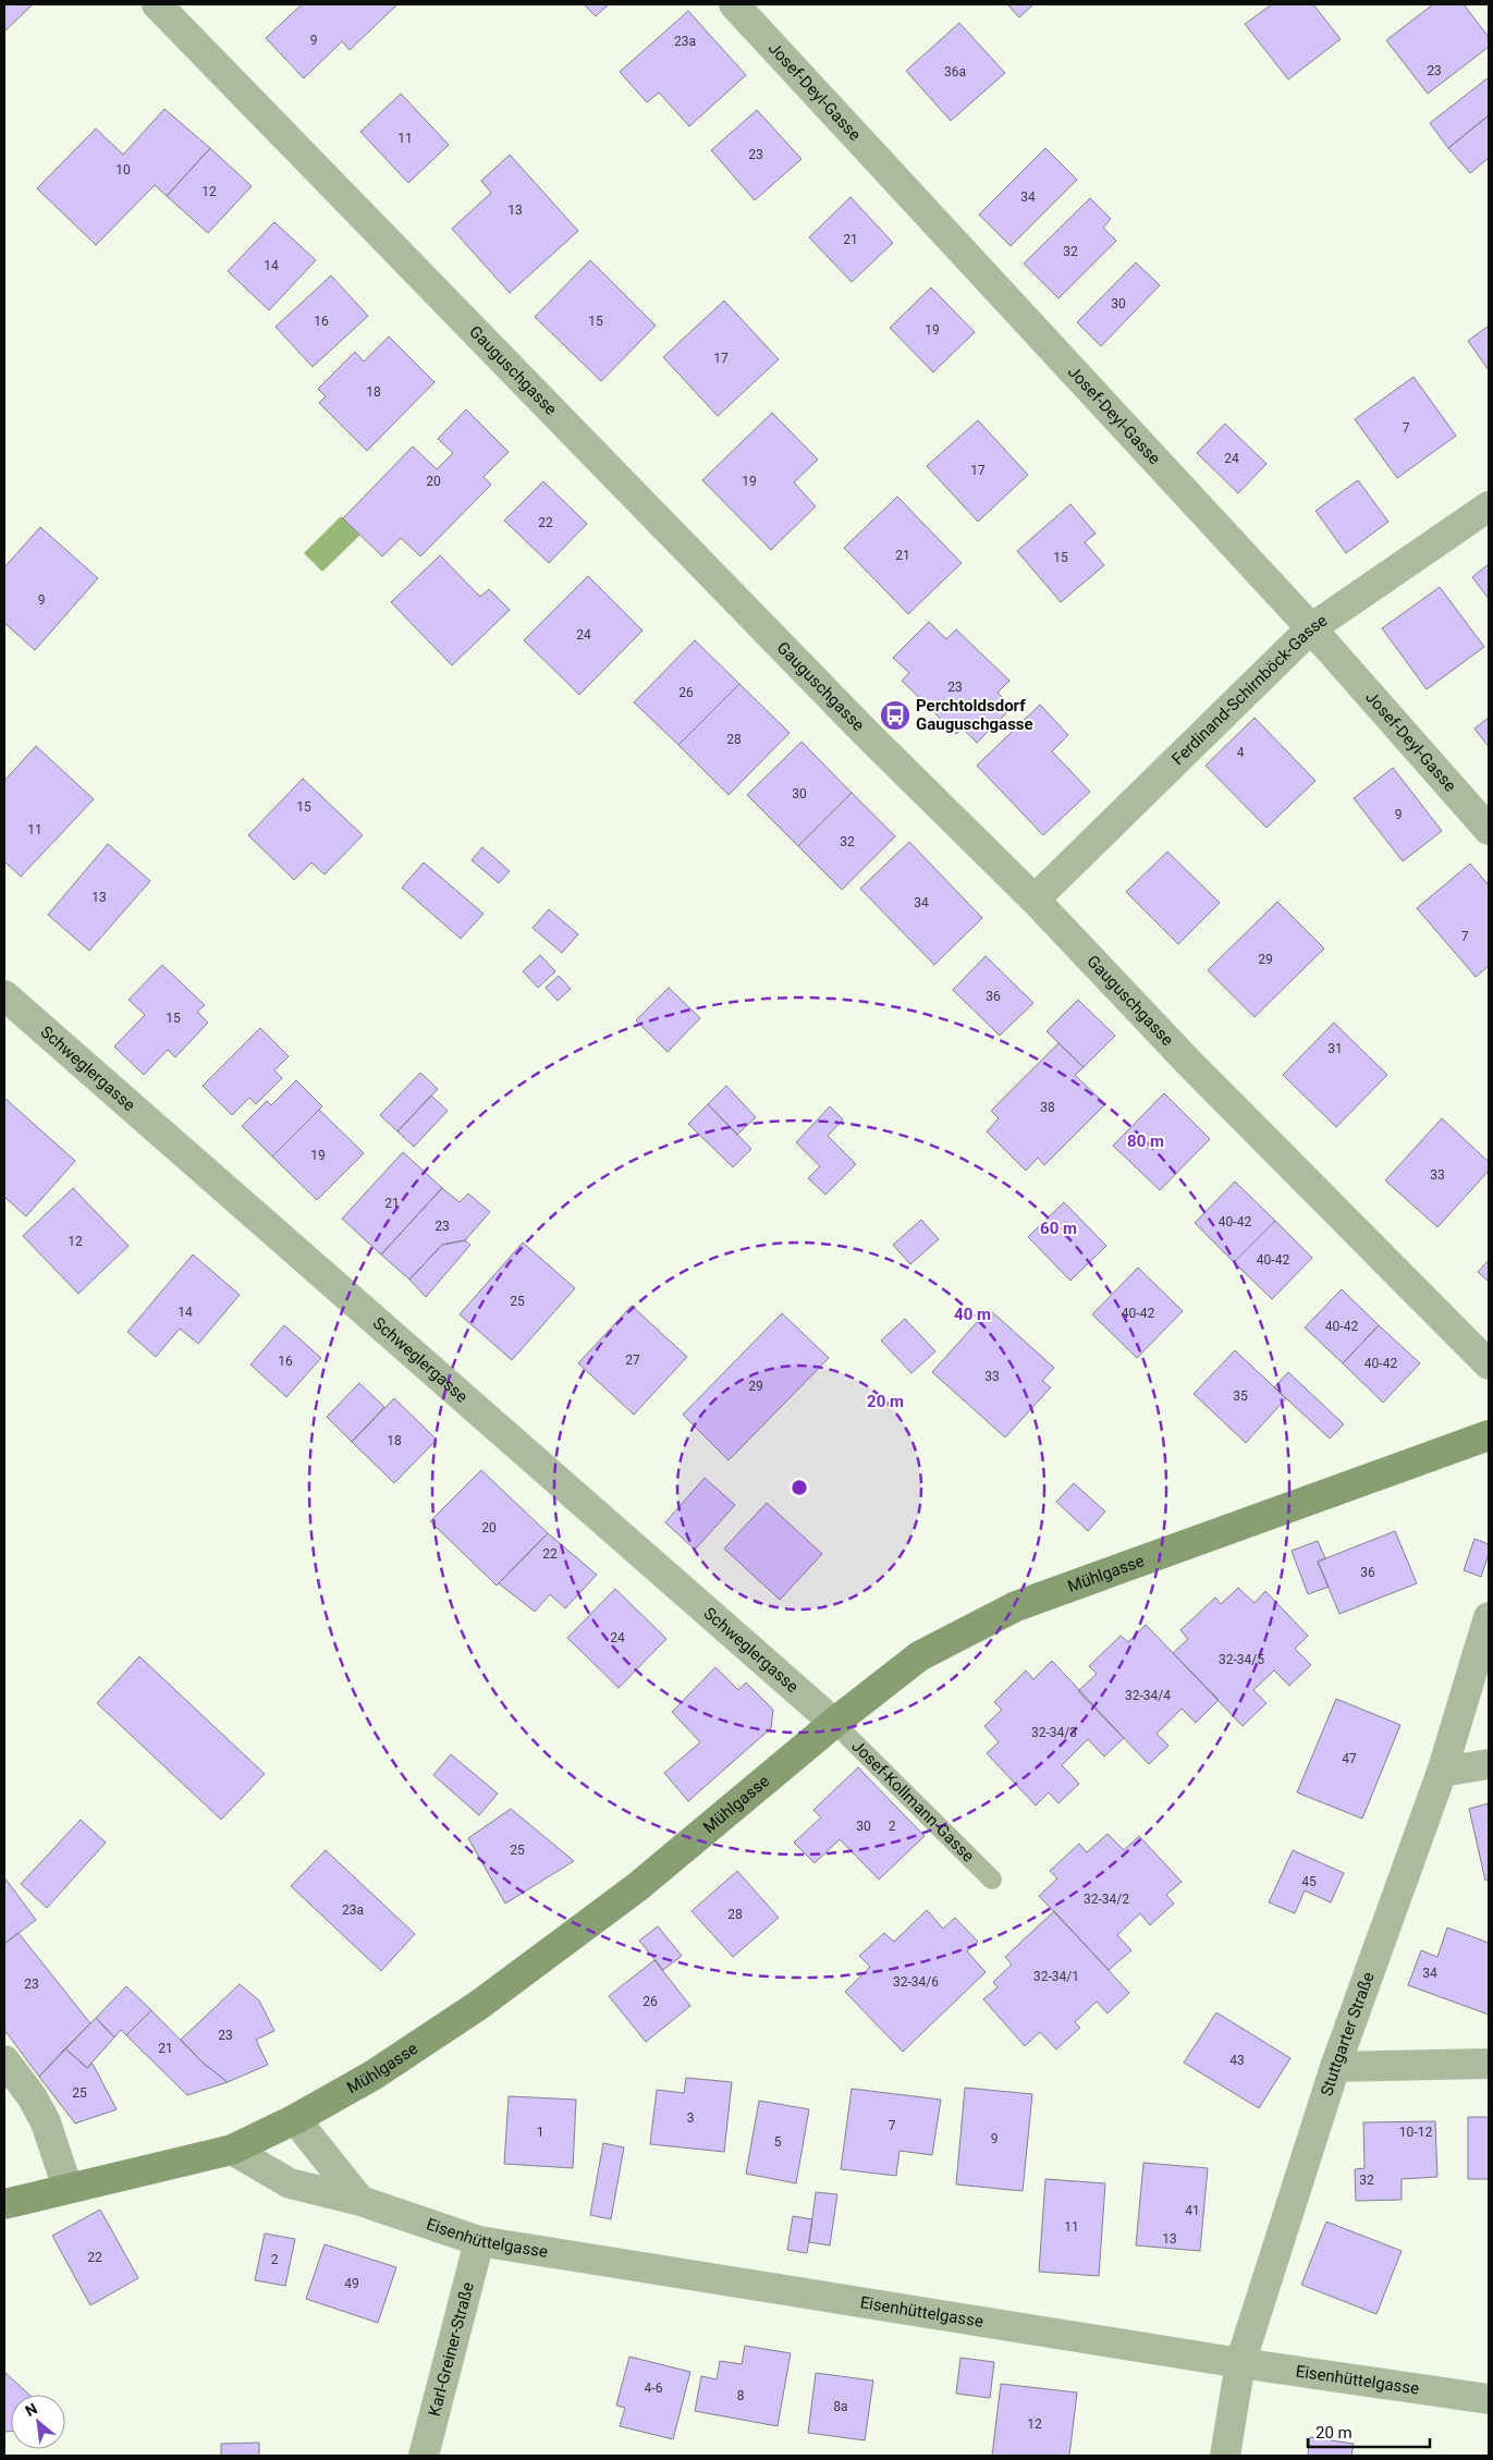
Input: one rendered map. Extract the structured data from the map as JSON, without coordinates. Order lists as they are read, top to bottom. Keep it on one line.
{"streets":{"street":["Josef-Deyl-Gasse","Gauguschgasse","Ferdinand-Schirnböck-Gasse","Schweglergasse","Mühlgasse","Stuttgarter Straße","Eisenhüttelgasse","Karl-Greiner-Straße"],"lane":["Josef-Kollmann-Gasse"]},"crossings":[["Josef-Deyl-Gasse","Ferdinand-Schirnböck-Gasse"],["Gauguschgasse","Ferdinand-Schirnböck-Gasse"],["Schweglergasse","Mühlgasse"],["Schweglergasse","Josef-Kollmann-Gasse"],["Mühlgasse","Josef-Kollmann-Gasse"],["Mühlgasse","Eisenhüttelgasse"],["Stuttgarter Straße","Eisenhüttelgasse"],["Eisenhüttelgasse","Karl-Greiner-Straße"]],"places":{"bus stop":["Perchtoldsdorf Gauguschgasse"]},"house_numbers":["9","23a","23","36a","11","23","10","12","34","13","21","32","14","30","16","15","19","17","18","7","24","17","20","19","22","21","15","9","24","23","26","28","4","30","15","9","11","32","13","34","7","29","36","15","31","38","19","33","21","40-42","23","12","40-42","25","14","40-42","40-42","27","16","40-42","33","29","35","18","20","22","36","24","32-34/5","32-34/4","32-34/3","47","30","2","25","45","32-34/2","23a","28","34","32-34/1","32-34/6","23","26","23","21","43","25","3","7","1","10-12","9","5","32","41","11","13","22","2","49","4-6","8","8a","12"],"scale_bar":"20 m","north":"top left","rings":["80 m","60 m","40 m","20 m"]}
